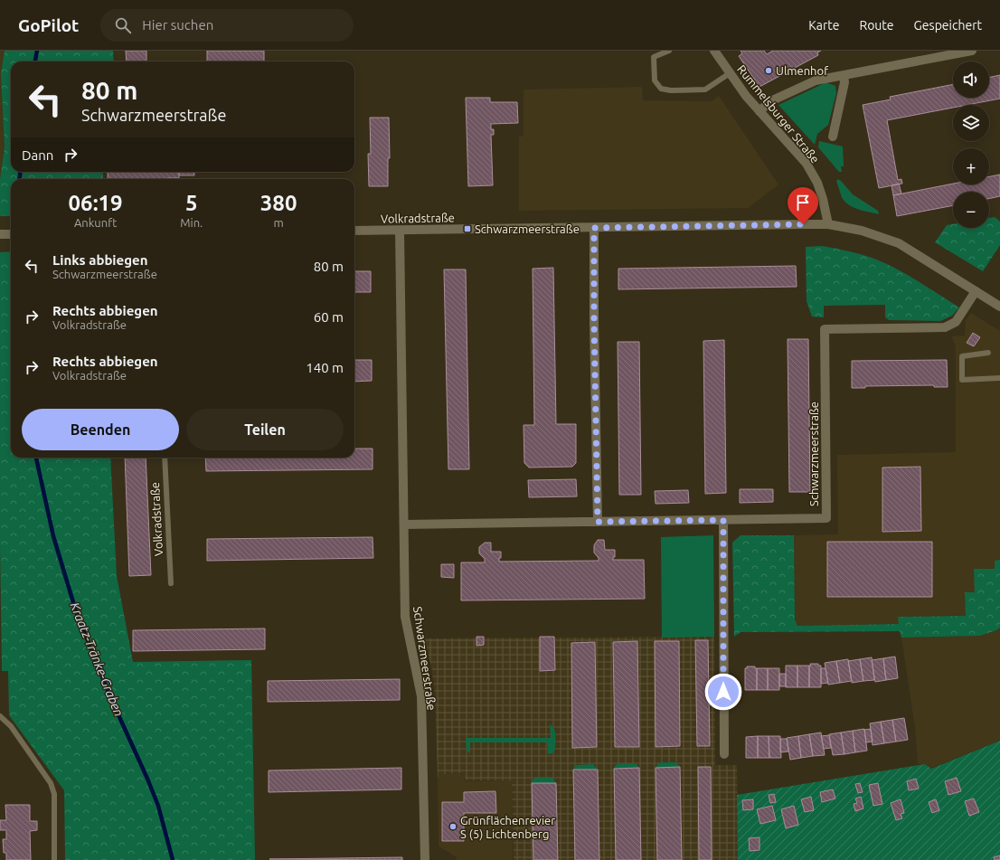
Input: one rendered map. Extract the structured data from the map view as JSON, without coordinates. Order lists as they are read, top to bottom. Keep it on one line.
{"streets":{"street":["Rummelsburger Straße","Volkradstraße","Schwarzmeerstraße"]},"crossings":[["Rummelsburger Straße","Volkradstraße"],["Volkradstraße","Schwarzmeerstraße"]],"water":["Kraatz-Tränke-Graben"],"places":{"other":["Ulmenhof","Grünflächenrevier S (5) Lichtenberg"],"transit":["Schwarzmeerstraße"]},"page":{"header":"GoPilot","search":"Hier suchen","nav":["Karte","Route","Gespeichert"],"map_buttons":["+","−"],"turn":["80 m","Schwarzmeerstraße"],"then":"Dann","eta":["06:19","Ankunft","5","Min.","380","m"],"list":[{"name":"Links abbiegen","note":"Schwarzmeerstraße","value":"80 m"},{"name":"Rechts abbiegen","note":"Volkradstraße","value":"60 m"},{"name":"Rechts abbiegen","note":"Volkradstraße","value":"140 m"}],"buttons":["Beenden","Teilen"]}}
